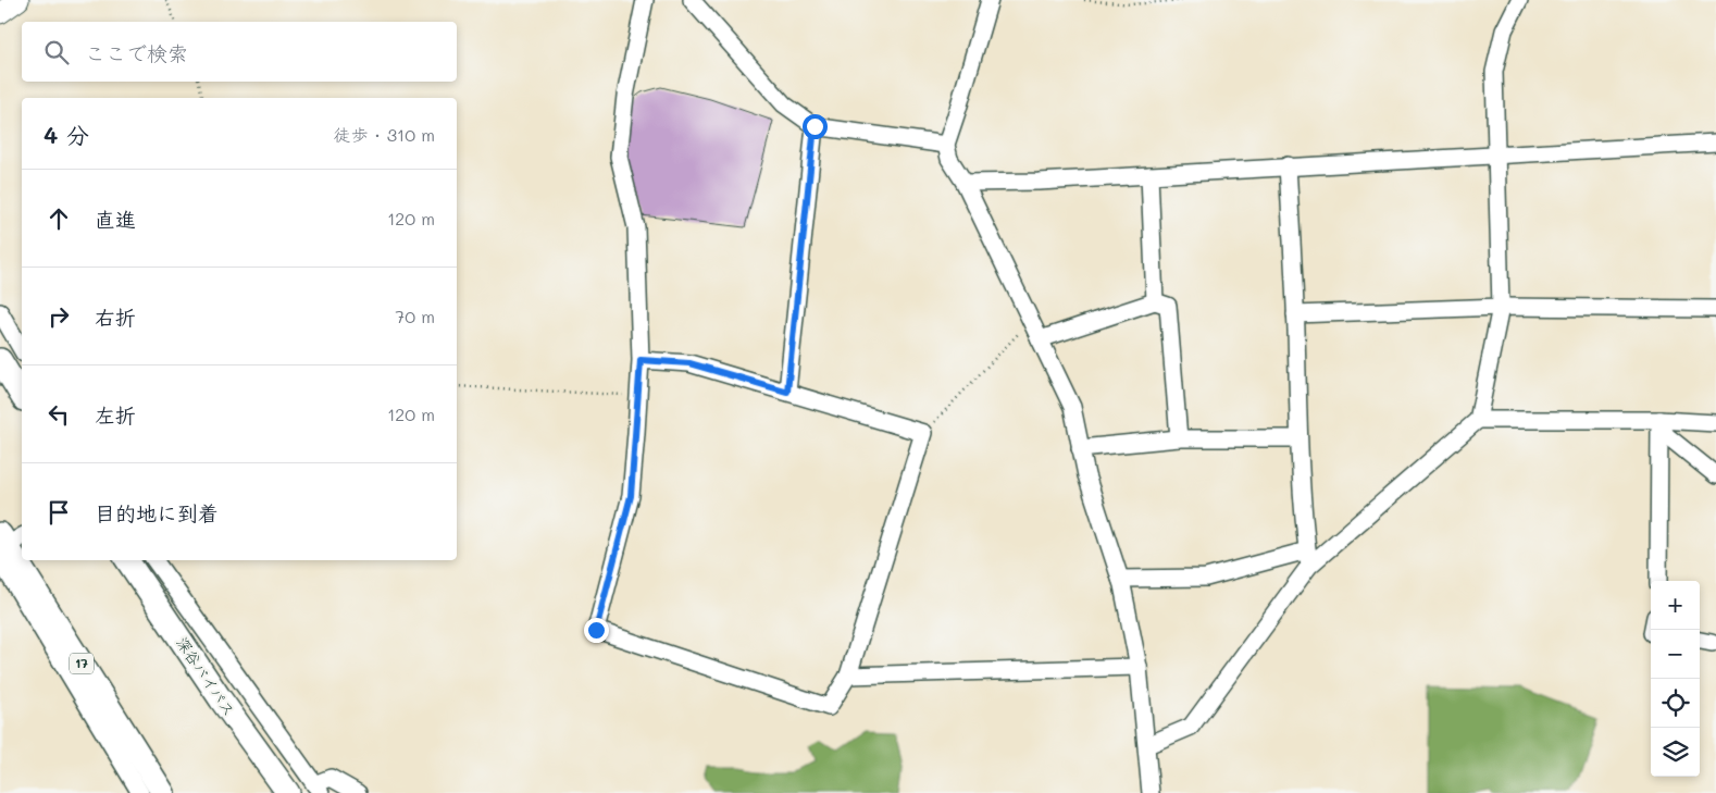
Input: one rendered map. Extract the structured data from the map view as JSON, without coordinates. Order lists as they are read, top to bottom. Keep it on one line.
{"streets":{"highway":["17","深谷バイパス"]},"page":{"search":"ここで検索","heading":["4 分","徒歩 · 310 m"],"list":[["直進","120 m"],["右折","70 m"],["左折","120 m"],"目的地に到着"],"map_buttons":["+","−"]}}
